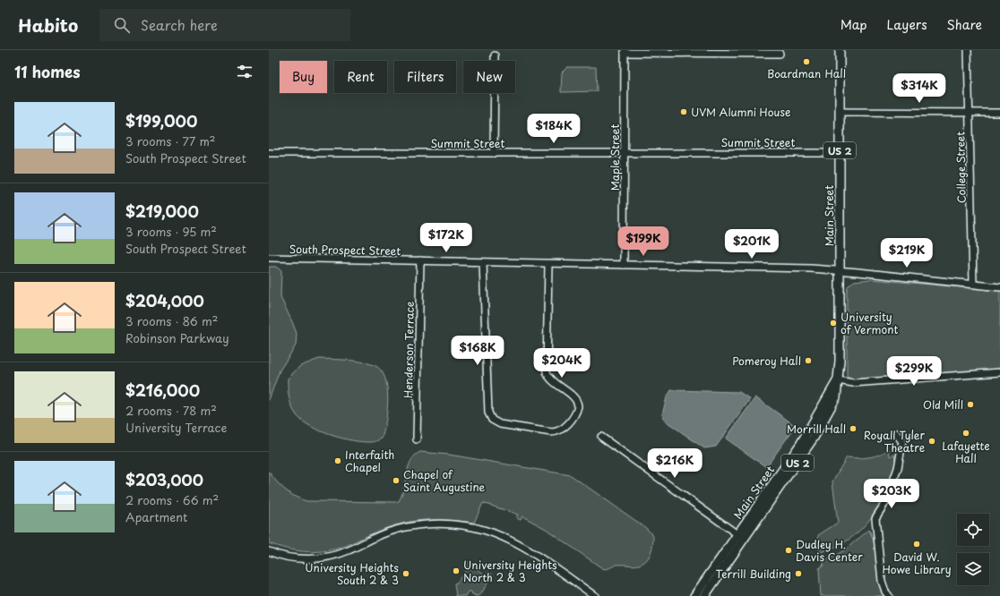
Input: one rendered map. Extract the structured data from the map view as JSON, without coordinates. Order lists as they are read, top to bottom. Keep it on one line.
{"streets":{"main road":["US 2","Main Street"],"street":["Summit Street","Maple Street","College Street","South Prospect Street","Henderson Terrace"]},"crossings":[["Summit Street","Maple Street"],["Summit Street","Main Street"],["Maple Street","South Prospect Street"],["College Street","South Prospect Street"],["Main Street","South Prospect Street"],["South Prospect Street","Henderson Terrace"]],"places":["Boardman Hall","UVM Alumni House","University of Vermont","Pomeroy Hall","Old Mill","Morrill Hall","Lafayette Hall","Royall Tyler Theatre","Interfaith Chapel","Chapel of Saint Augustine","David W. Howe Library","Dudley H. Davis Center","University Heights North 2 & 3","University Heights South 2 & 3","Terrill Building"],"page":{"header":"Habito","search":"Search here","nav":["Map","Layers","Share"],"heading":"11 homes","chip":["Buy","Rent","Filters","New"],"price":["$314K","$184K","$172K","$199K","$201K","$219K","$168K","$204K","$299K","$216K","$203K"],"list":[{"name":"$199,000","note":"3 rooms · 77 m² · South Prospect Street"},{"name":"$219,000","note":"3 rooms · 95 m² · South Prospect Street"},{"name":"$204,000","note":"3 rooms · 86 m² · Robinson Parkway"},{"name":"$216,000","note":"2 rooms · 78 m² · University Terrace"},{"name":"$203,000","note":"2 rooms · 66 m² · Apartment"}]}}
